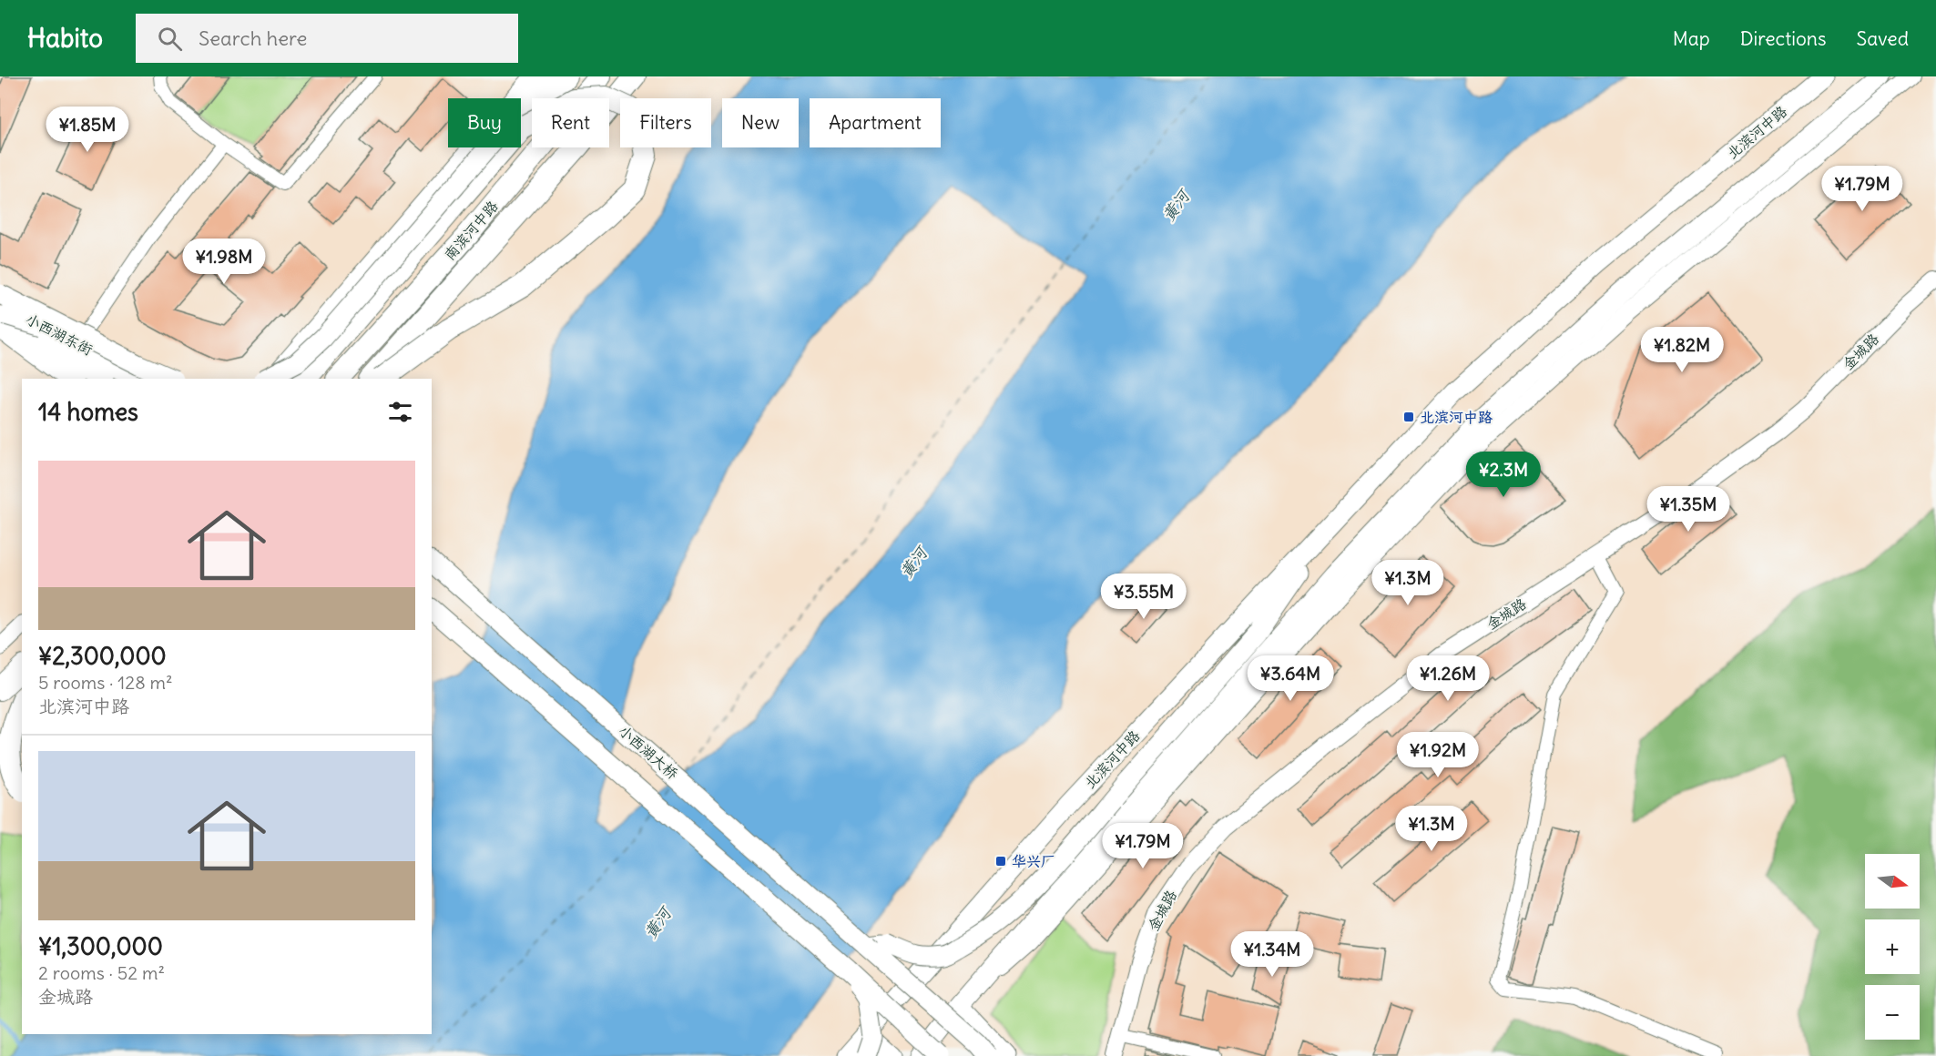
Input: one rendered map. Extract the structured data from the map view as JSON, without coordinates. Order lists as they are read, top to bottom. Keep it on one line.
{"streets":{"highway":["南滨河中路"],"main road":["北滨河中路","小西湖大桥"],"street":["小西湖东街","金城路"]},"water":["黄河"],"places":{"transit":["北滨河中路","华兴厂"]},"north":"right","page":{"header":"Habito","search":"Search here","nav":["Map","Directions","Saved"],"chip":["Buy","Rent","Filters","New","Apartment"],"price":["¥1.85M","¥1.79M","¥1.98M","¥1.82M","¥2.3M","¥1.35M","¥1.3M","¥3.55M","¥3.64M","¥1.26M","¥1.92M","¥1.3M","¥1.79M","¥1.34M"],"heading":"14 homes","list":[{"name":"¥2,300,000","note":"5 rooms · 128 m² · 北滨河中路"},{"name":"¥1,300,000","note":"2 rooms · 52 m² · 金城路"}],"map_buttons":["+","−"]}}
